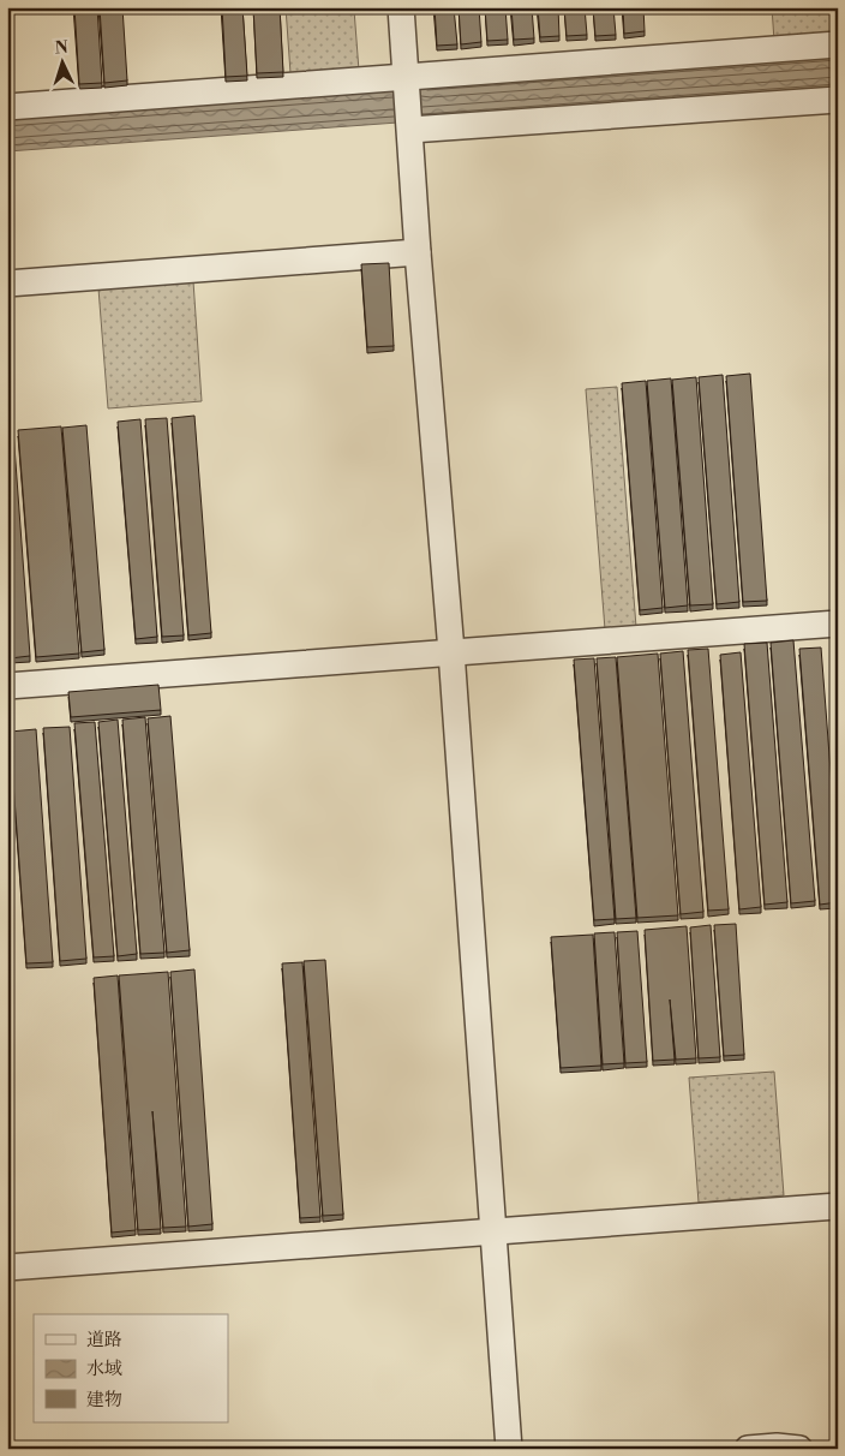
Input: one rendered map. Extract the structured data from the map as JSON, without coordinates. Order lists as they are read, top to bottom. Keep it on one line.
{"legend":["道路","水域","建物"],"north":"top"}
